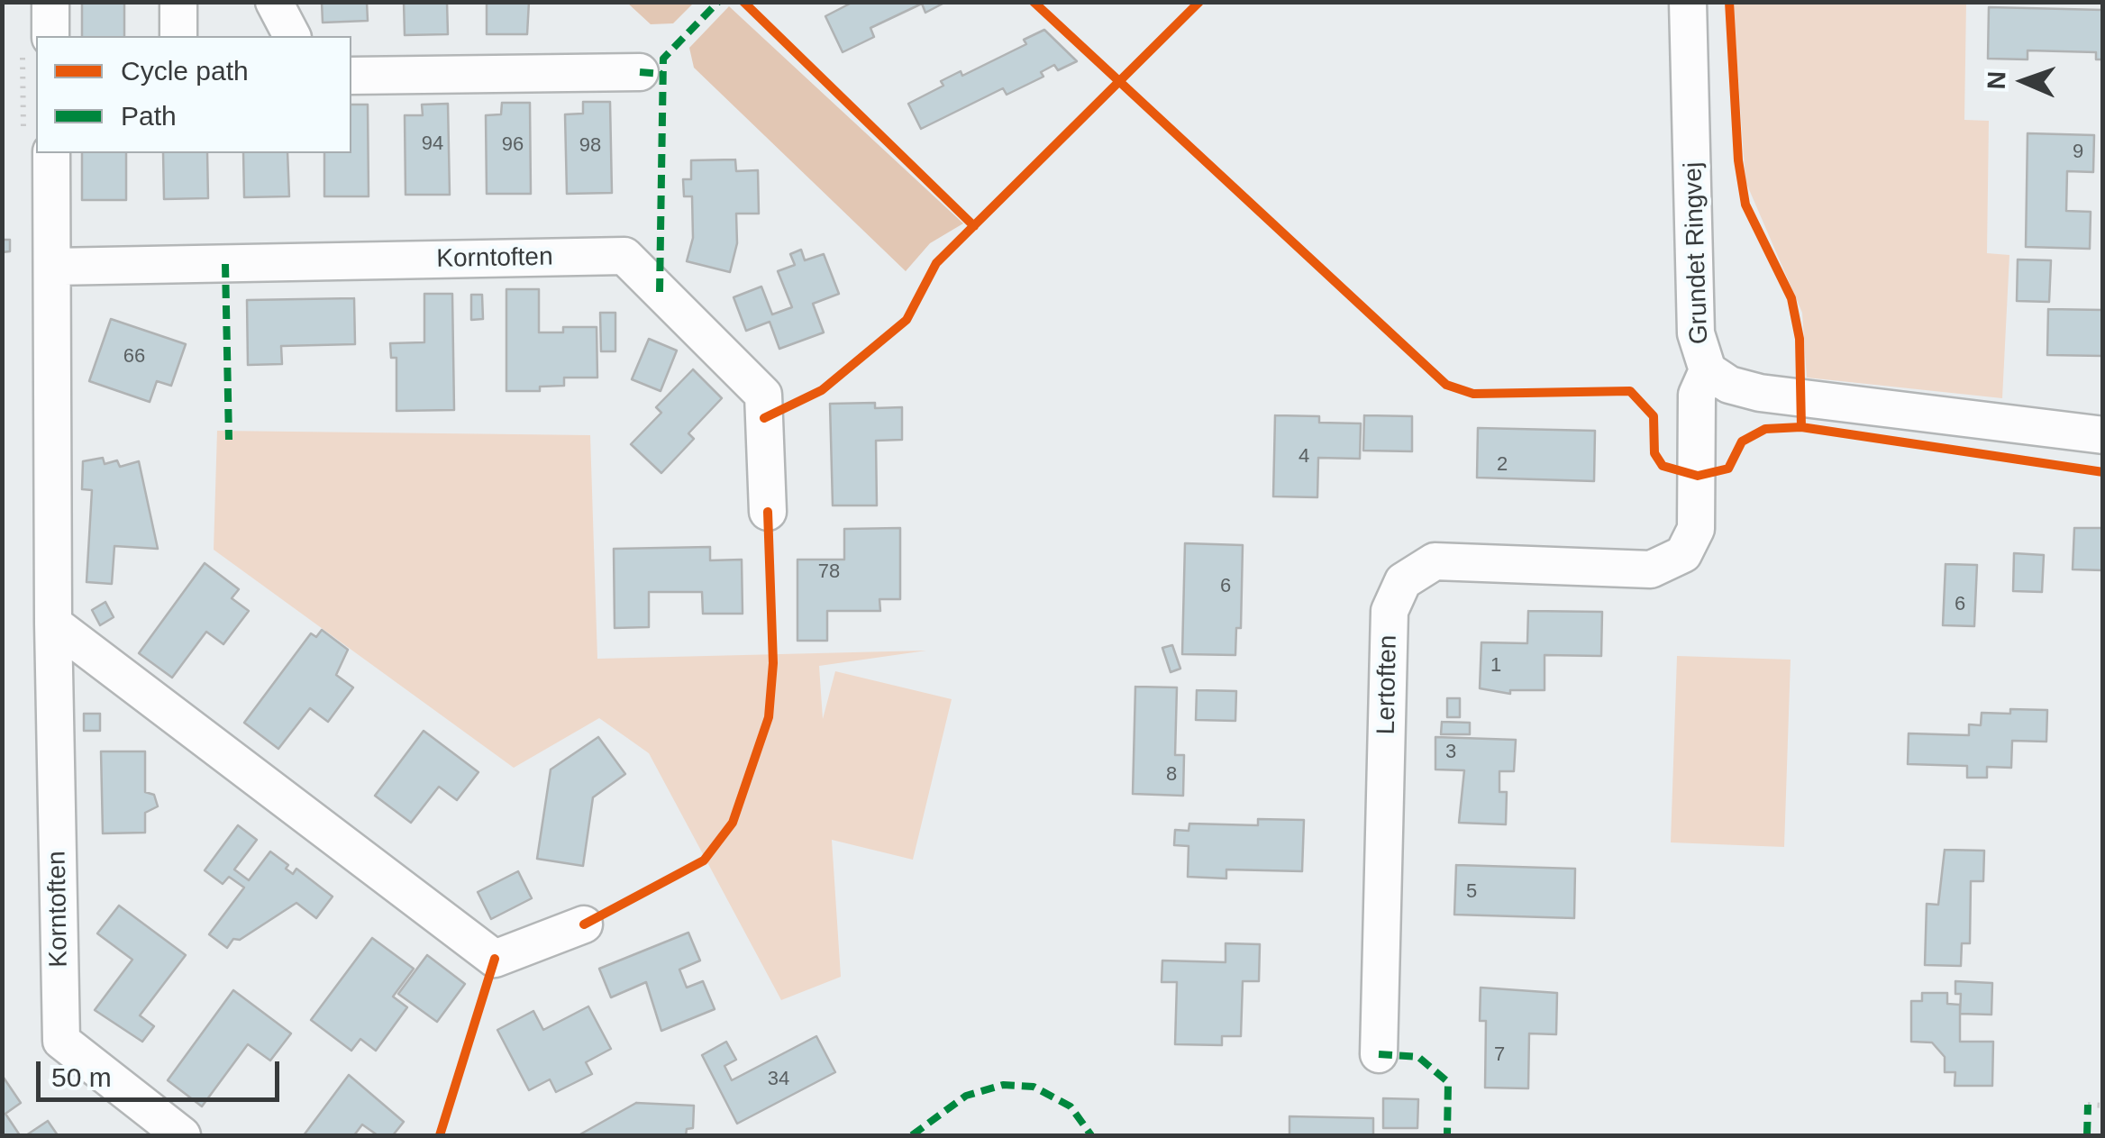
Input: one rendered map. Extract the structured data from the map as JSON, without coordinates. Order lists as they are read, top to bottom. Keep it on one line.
{"streets":{"street":["Grundet Ringvej","Korntoften","Lertoften"]},"crossings":[["Grundet Ringvej","Lertoften"]],"house_numbers":["94","96","98","9","66","4","2","78","6","6","1","3","8","5","7","34"],"legend":["Cycle path","Path"],"scale_bar":"50 m","north":"left"}
